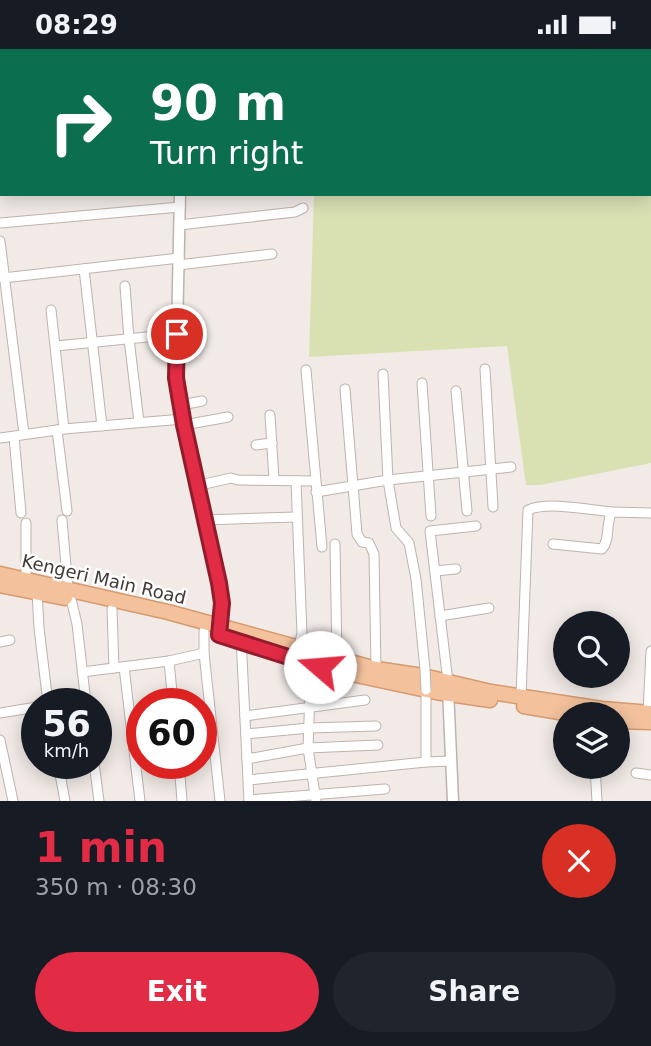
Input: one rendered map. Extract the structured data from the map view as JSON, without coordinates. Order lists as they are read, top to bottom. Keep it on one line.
{"streets":{"main road":["Kengeri Main Road"]},"page":{"status":"08:29","turn":["90 m","Turn right"],"speed":"56 km/h","limit":"60","heading":["1 min","350 m · 08:30"],"buttons":["Exit","Share"]}}
